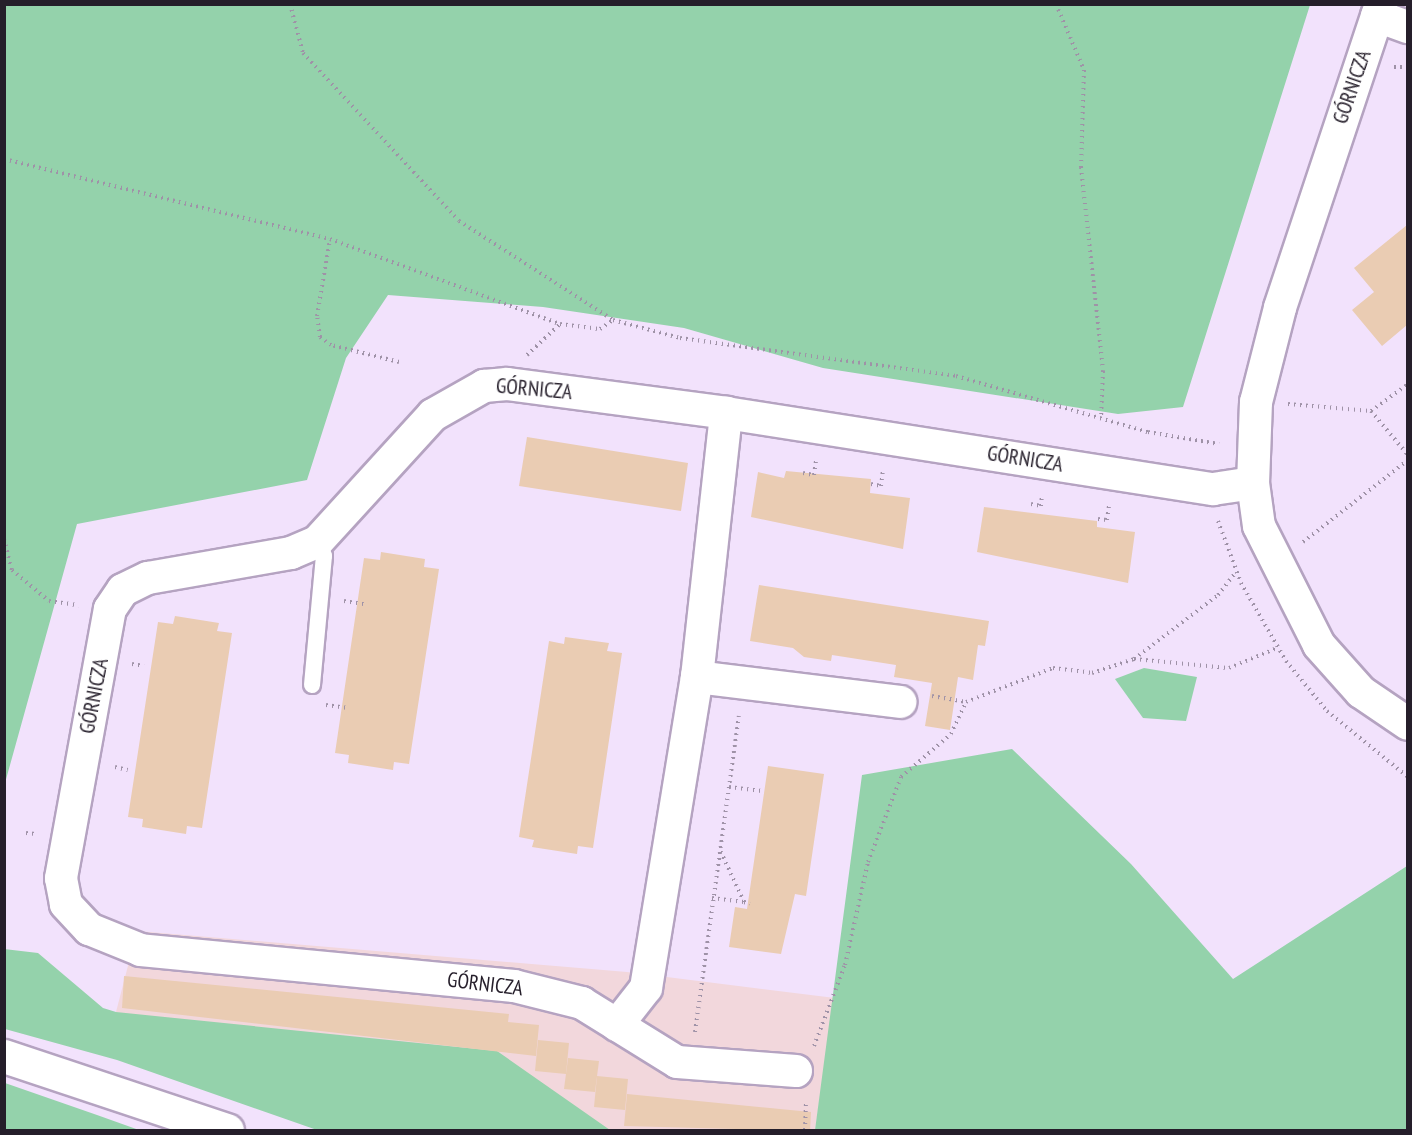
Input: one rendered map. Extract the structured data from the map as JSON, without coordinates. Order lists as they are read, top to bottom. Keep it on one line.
{"streets":{"street":["GÓRNICZA"]}}
